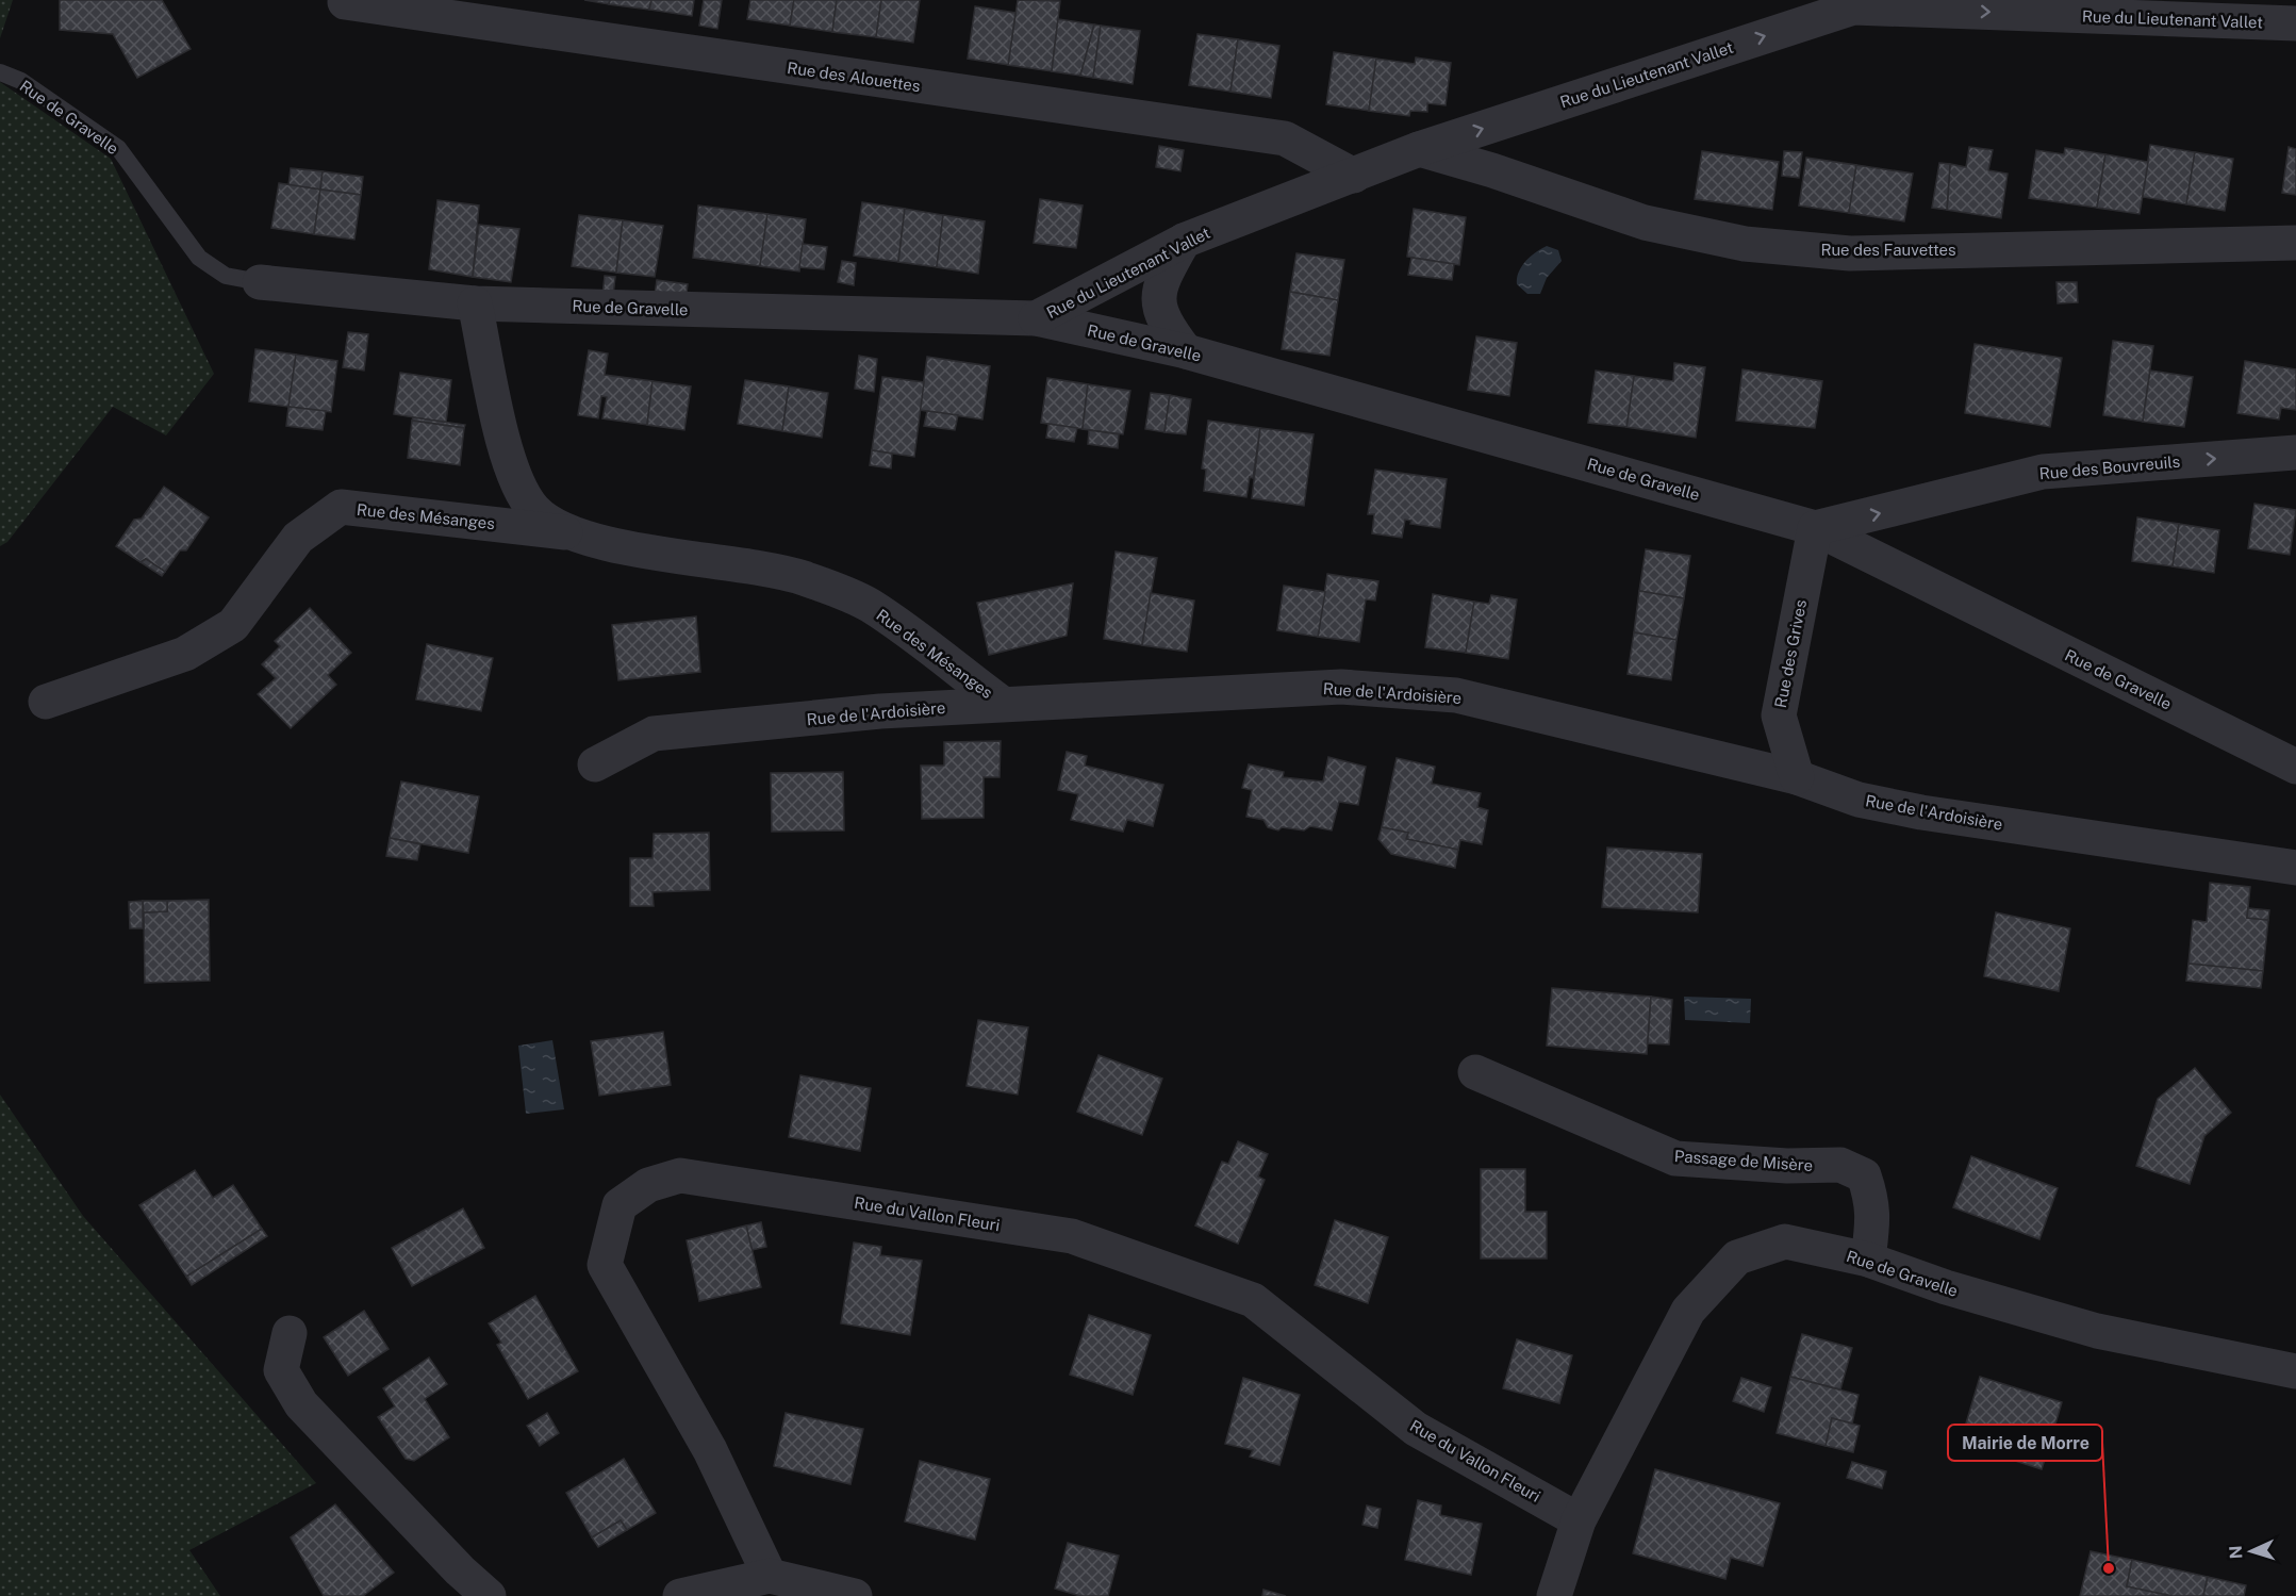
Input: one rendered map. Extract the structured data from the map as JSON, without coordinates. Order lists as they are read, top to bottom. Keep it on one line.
{"streets":{"street":["Rue du Lieutenant Vallet","Rue des Alouettes","Rue de Gravelle","Rue des Fauvettes","Rue des Bouvreuils","Rue des Mésanges","Rue des Grives","Rue de l'Ardoisière","Passage de Misère","Rue du Vallon Fleuri"]},"crossings":[["Rue du Lieutenant Vallet","Rue des Alouettes"],["Rue du Lieutenant Vallet","Rue de Gravelle"],["Rue du Lieutenant Vallet","Rue des Fauvettes"],["Rue de Gravelle","Rue des Bouvreuils"],["Rue de Gravelle","Rue des Mésanges"],["Rue de Gravelle","Rue des Grives"],["Rue de Gravelle","Passage de Misère"],["Rue de Gravelle","Rue du Vallon Fleuri"],["Rue des Bouvreuils","Rue des Grives"],["Rue des Mésanges","Rue de l'Ardoisière"],["Rue des Grives","Rue de l'Ardoisière"]],"one_way":["Rue du Lieutenant Vallet","Rue des Bouvreuils"],"places":["Mairie de Morre"],"north":"left"}
